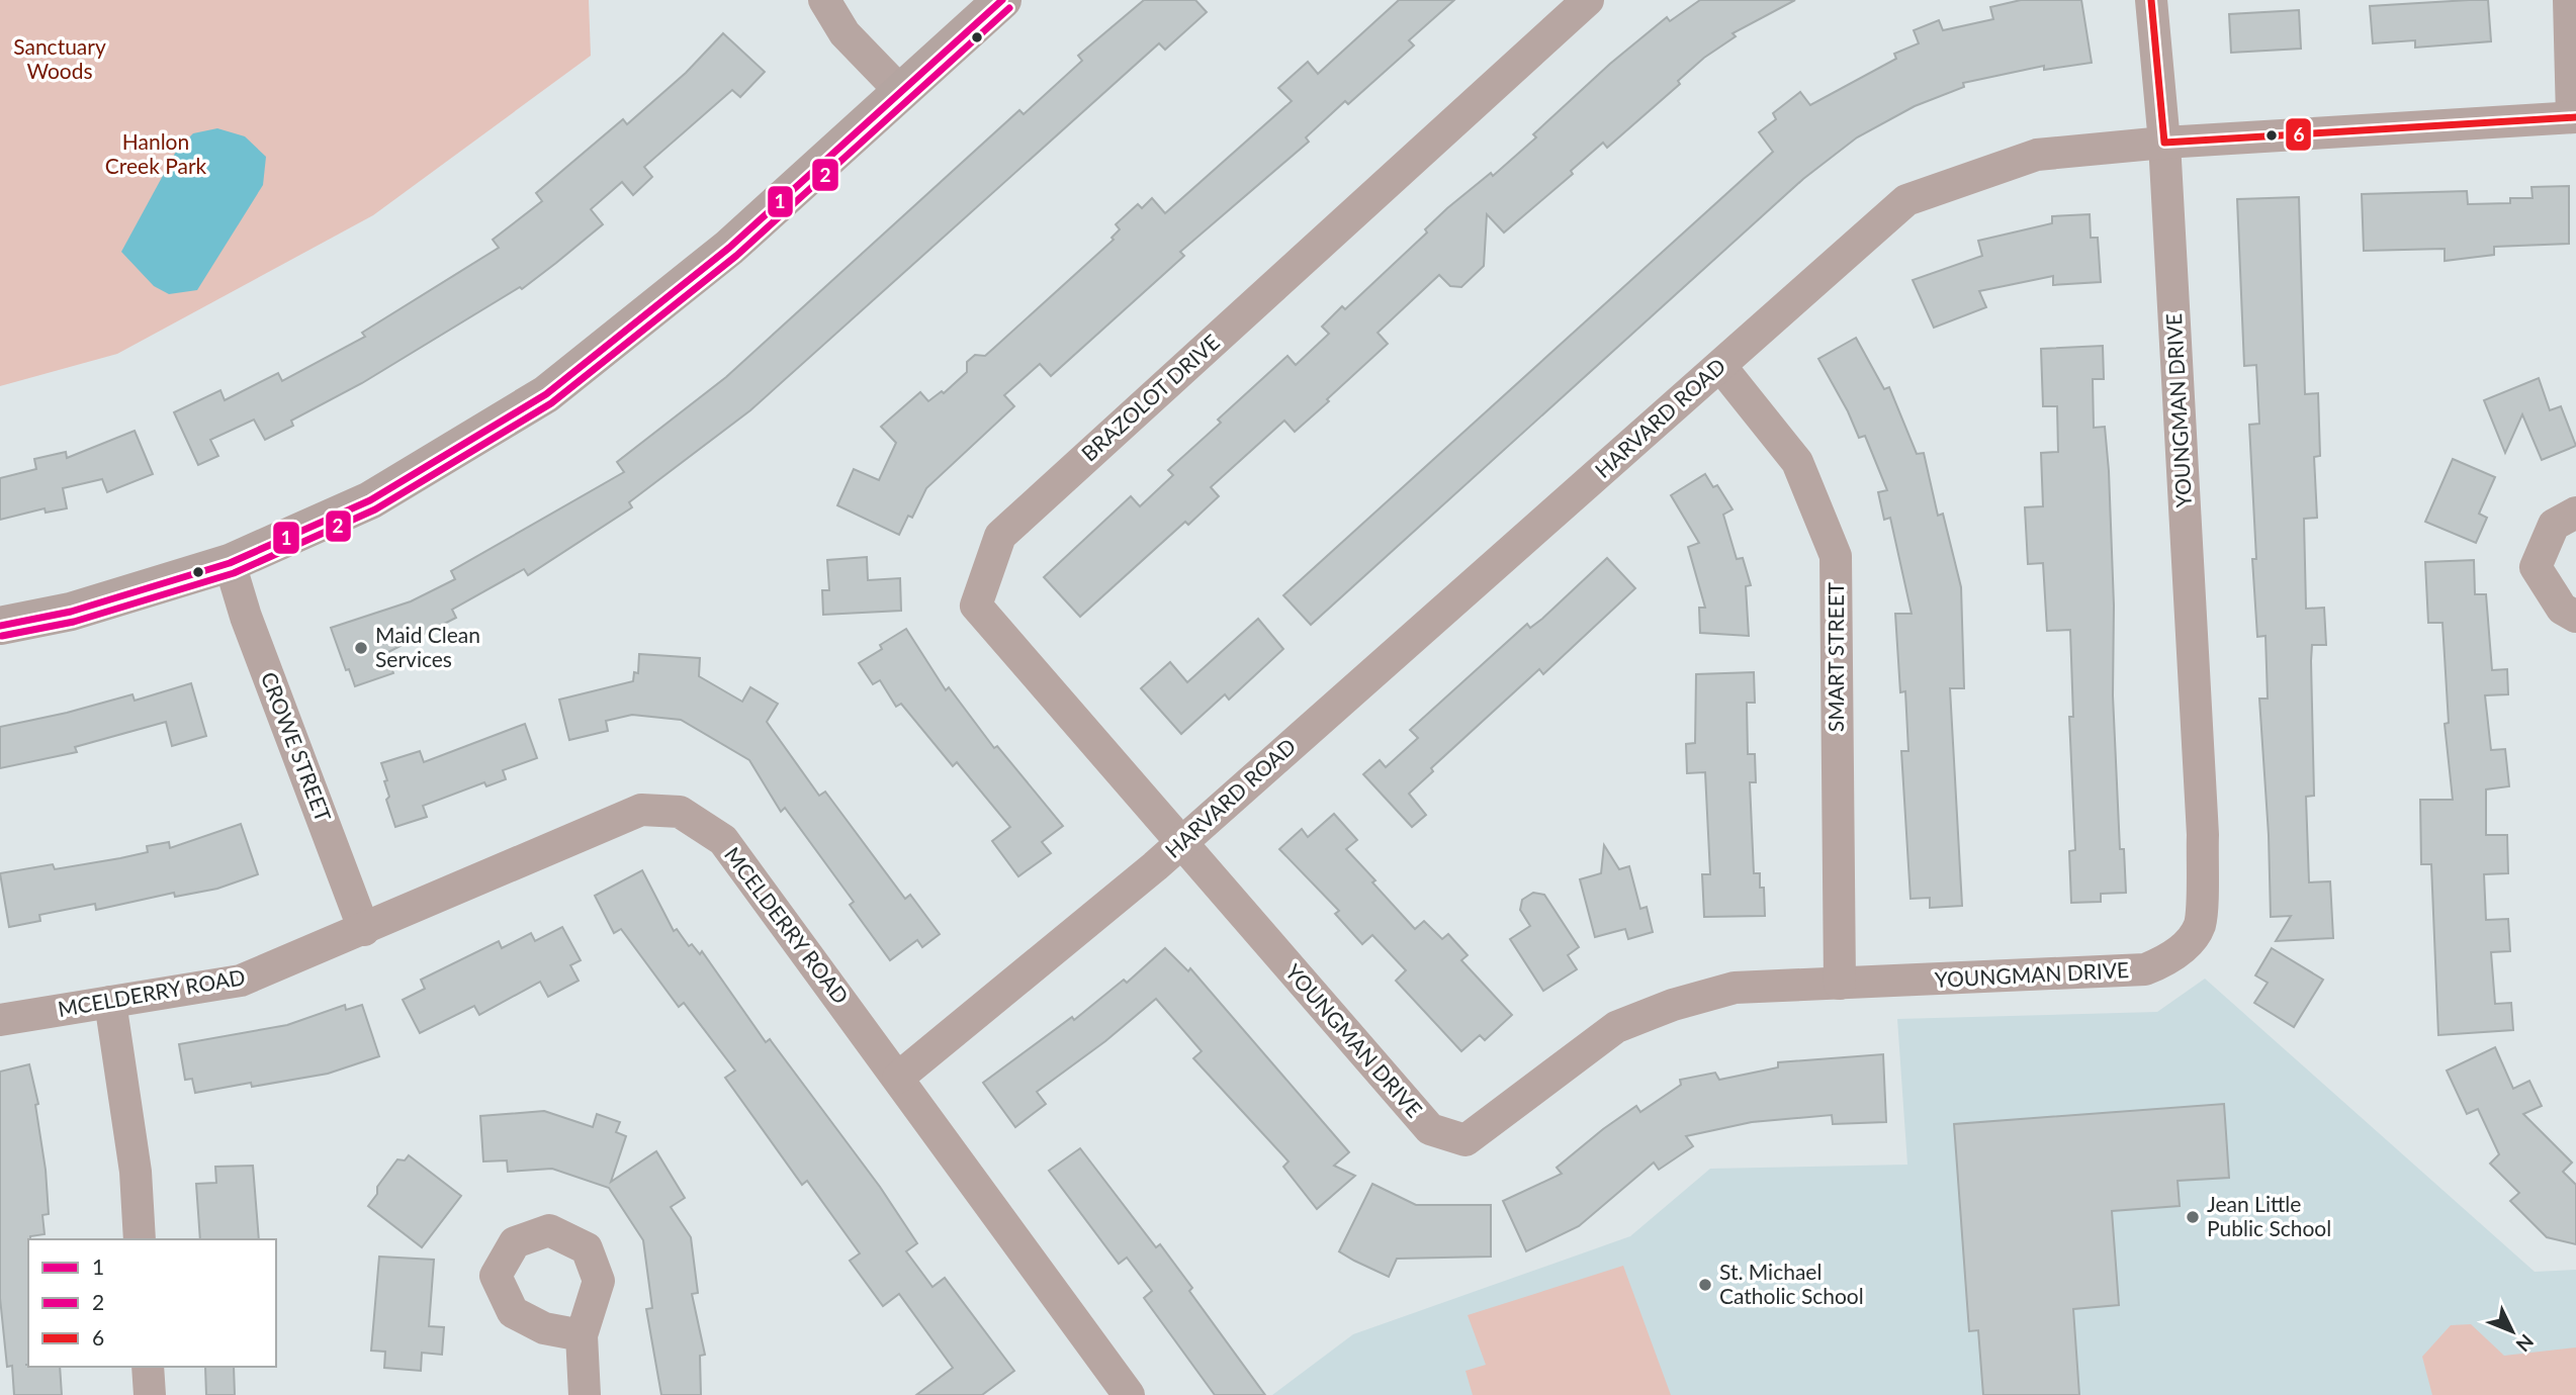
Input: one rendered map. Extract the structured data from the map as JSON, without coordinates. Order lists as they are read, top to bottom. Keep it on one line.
{"streets":{"street":["BRAZOLOT DRIVE","YOUNGMAN DRIVE","HARVARD ROAD","SMART STREET","CROWE STREET","MCELDERRY ROAD"]},"crossings":[["BRAZOLOT DRIVE","YOUNGMAN DRIVE"],["BRAZOLOT DRIVE","HARVARD ROAD"],["YOUNGMAN DRIVE","HARVARD ROAD"],["YOUNGMAN DRIVE","SMART STREET"],["HARVARD ROAD","SMART STREET"],["HARVARD ROAD","MCELDERRY ROAD"],["CROWE STREET","MCELDERRY ROAD"]],"parks":["Sanctuary Woods","Hanlon Creek Park"],"places":["Maid Clean Services","Jean Little Public School","St. Michael Catholic School"],"lines":["transit line 1","transit line 6","transit line 2"],"legend":["1","2","6"],"north":"bottom right"}
